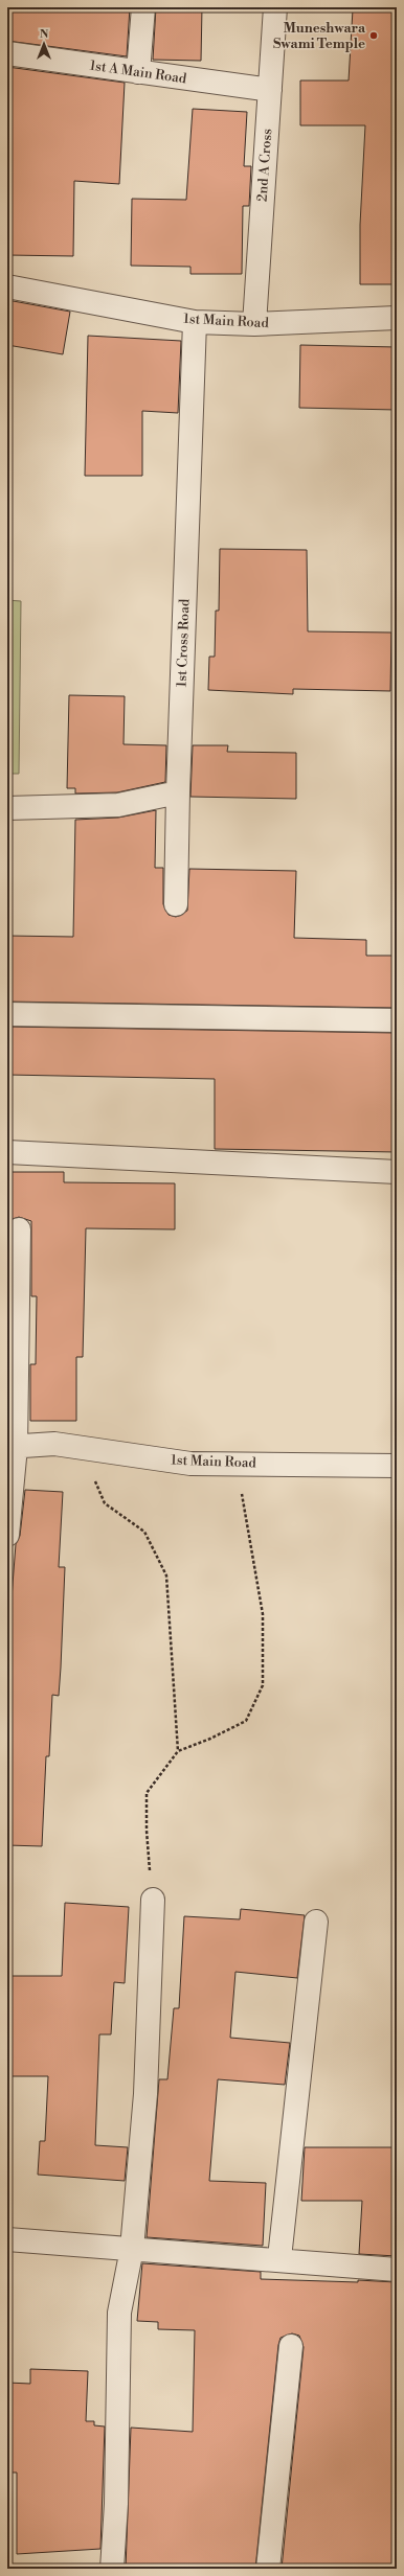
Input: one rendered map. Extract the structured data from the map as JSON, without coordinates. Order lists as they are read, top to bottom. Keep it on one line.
{"streets":{"street":["1st A Main Road","2nd A Cross","1st Main Road","1st Cross Road"]},"crossings":[["1st A Main Road","2nd A Cross"],["2nd A Cross","1st Main Road"],["1st Main Road","1st Cross Road"]],"places":["Muneshwara Swami Temple"],"north":"top"}
